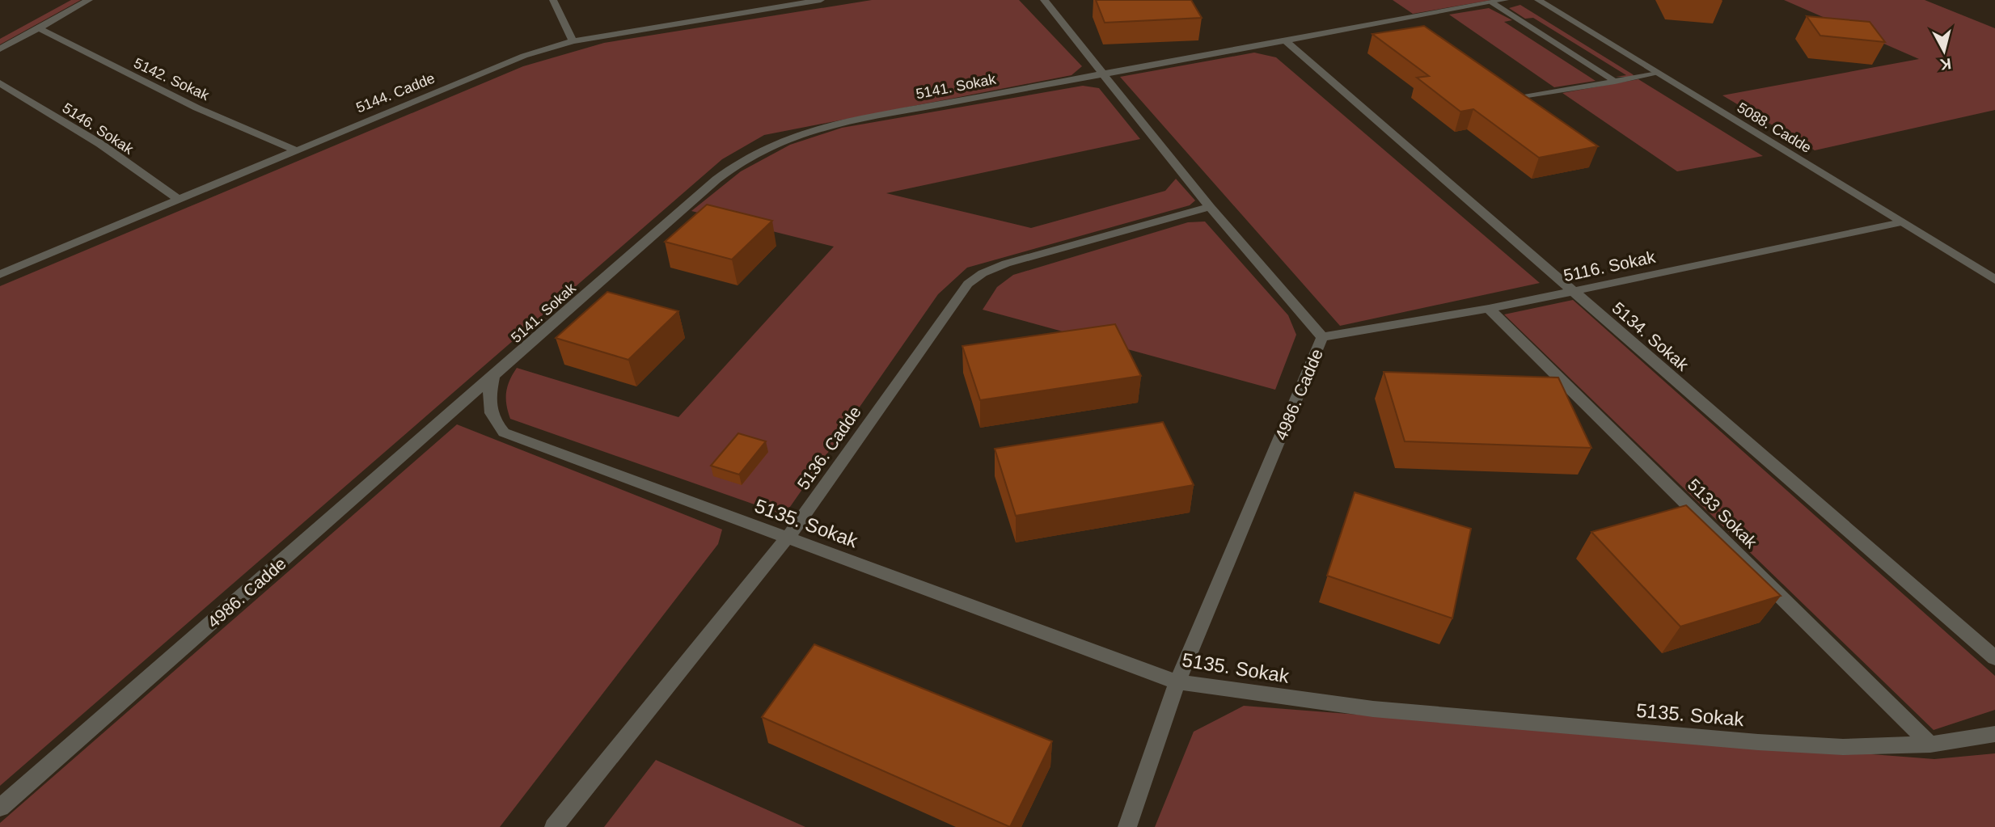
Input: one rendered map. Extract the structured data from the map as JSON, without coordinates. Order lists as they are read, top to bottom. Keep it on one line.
{"streets":{"street":["5142. Sokak","5141. Sokak","5144. Cadde","5088. Cadde","5146. Sokak","5116. Sokak","5134. Sokak","4986. Cadde","5136. Cadde","5133 Sokak","5135. Sokak"]},"crossings":[["5142. Sokak","5144. Cadde"],["5141. Sokak","5134. Sokak"],["5141. Sokak","4986. Cadde"],["5141. Sokak","5135. Sokak"],["5144. Cadde","5146. Sokak"],["5088. Cadde","5116. Sokak"],["5116. Sokak","5134. Sokak"],["5116. Sokak","4986. Cadde"],["5116. Sokak","5133 Sokak"],["4986. Cadde","5136. Cadde"],["4986. Cadde","5135. Sokak"],["5136. Cadde","5135. Sokak"],["5133 Sokak","5135. Sokak"]],"north":"bottom"}
